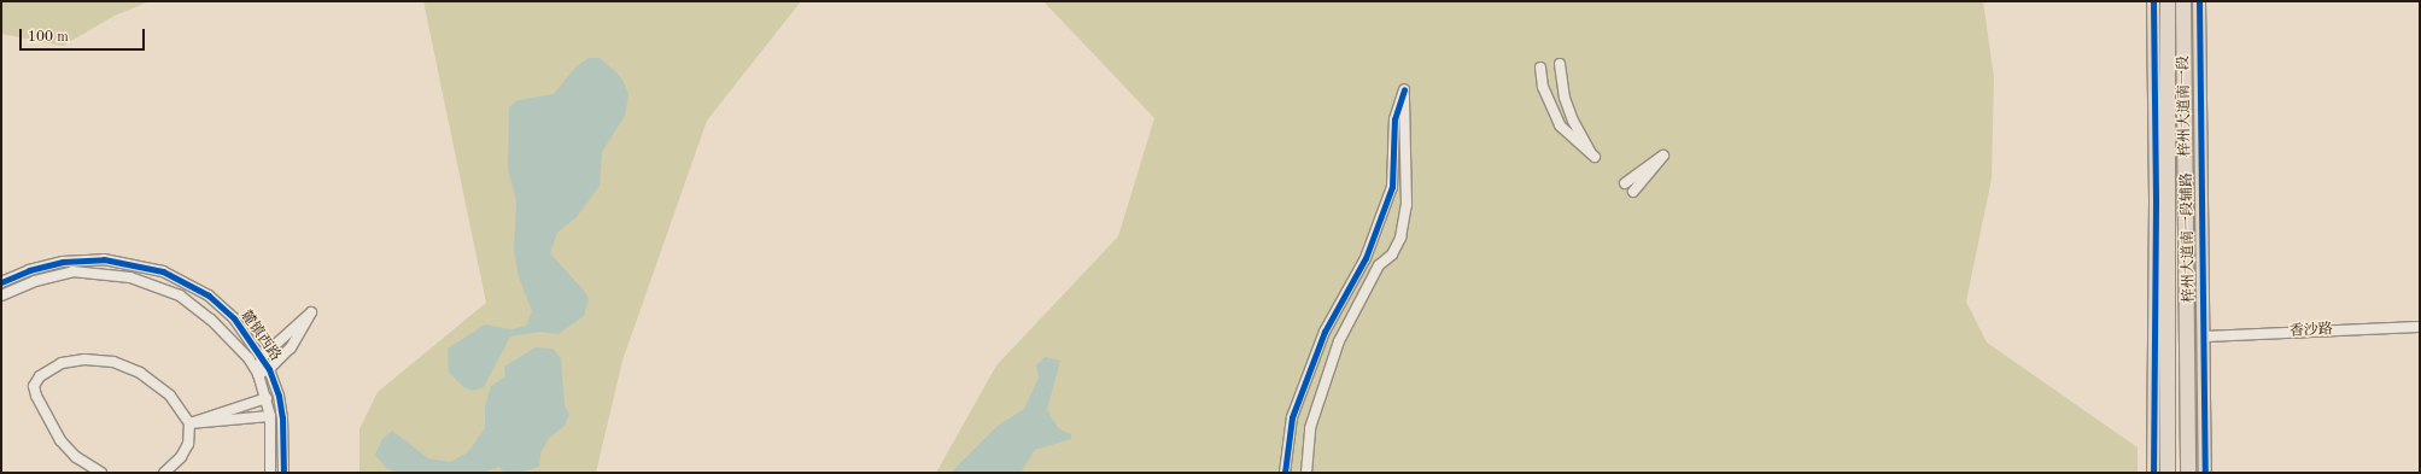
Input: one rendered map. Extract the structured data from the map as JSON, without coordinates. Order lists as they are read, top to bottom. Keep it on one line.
{"streets":{"highway":["梓州大道南一段"],"main road":["梓州大道南一段辅路"],"street":["香沙路","麓镇西路"]},"crossings":[["梓州大道南一段辅路","香沙路"]],"scale_bar":"100 m"}
